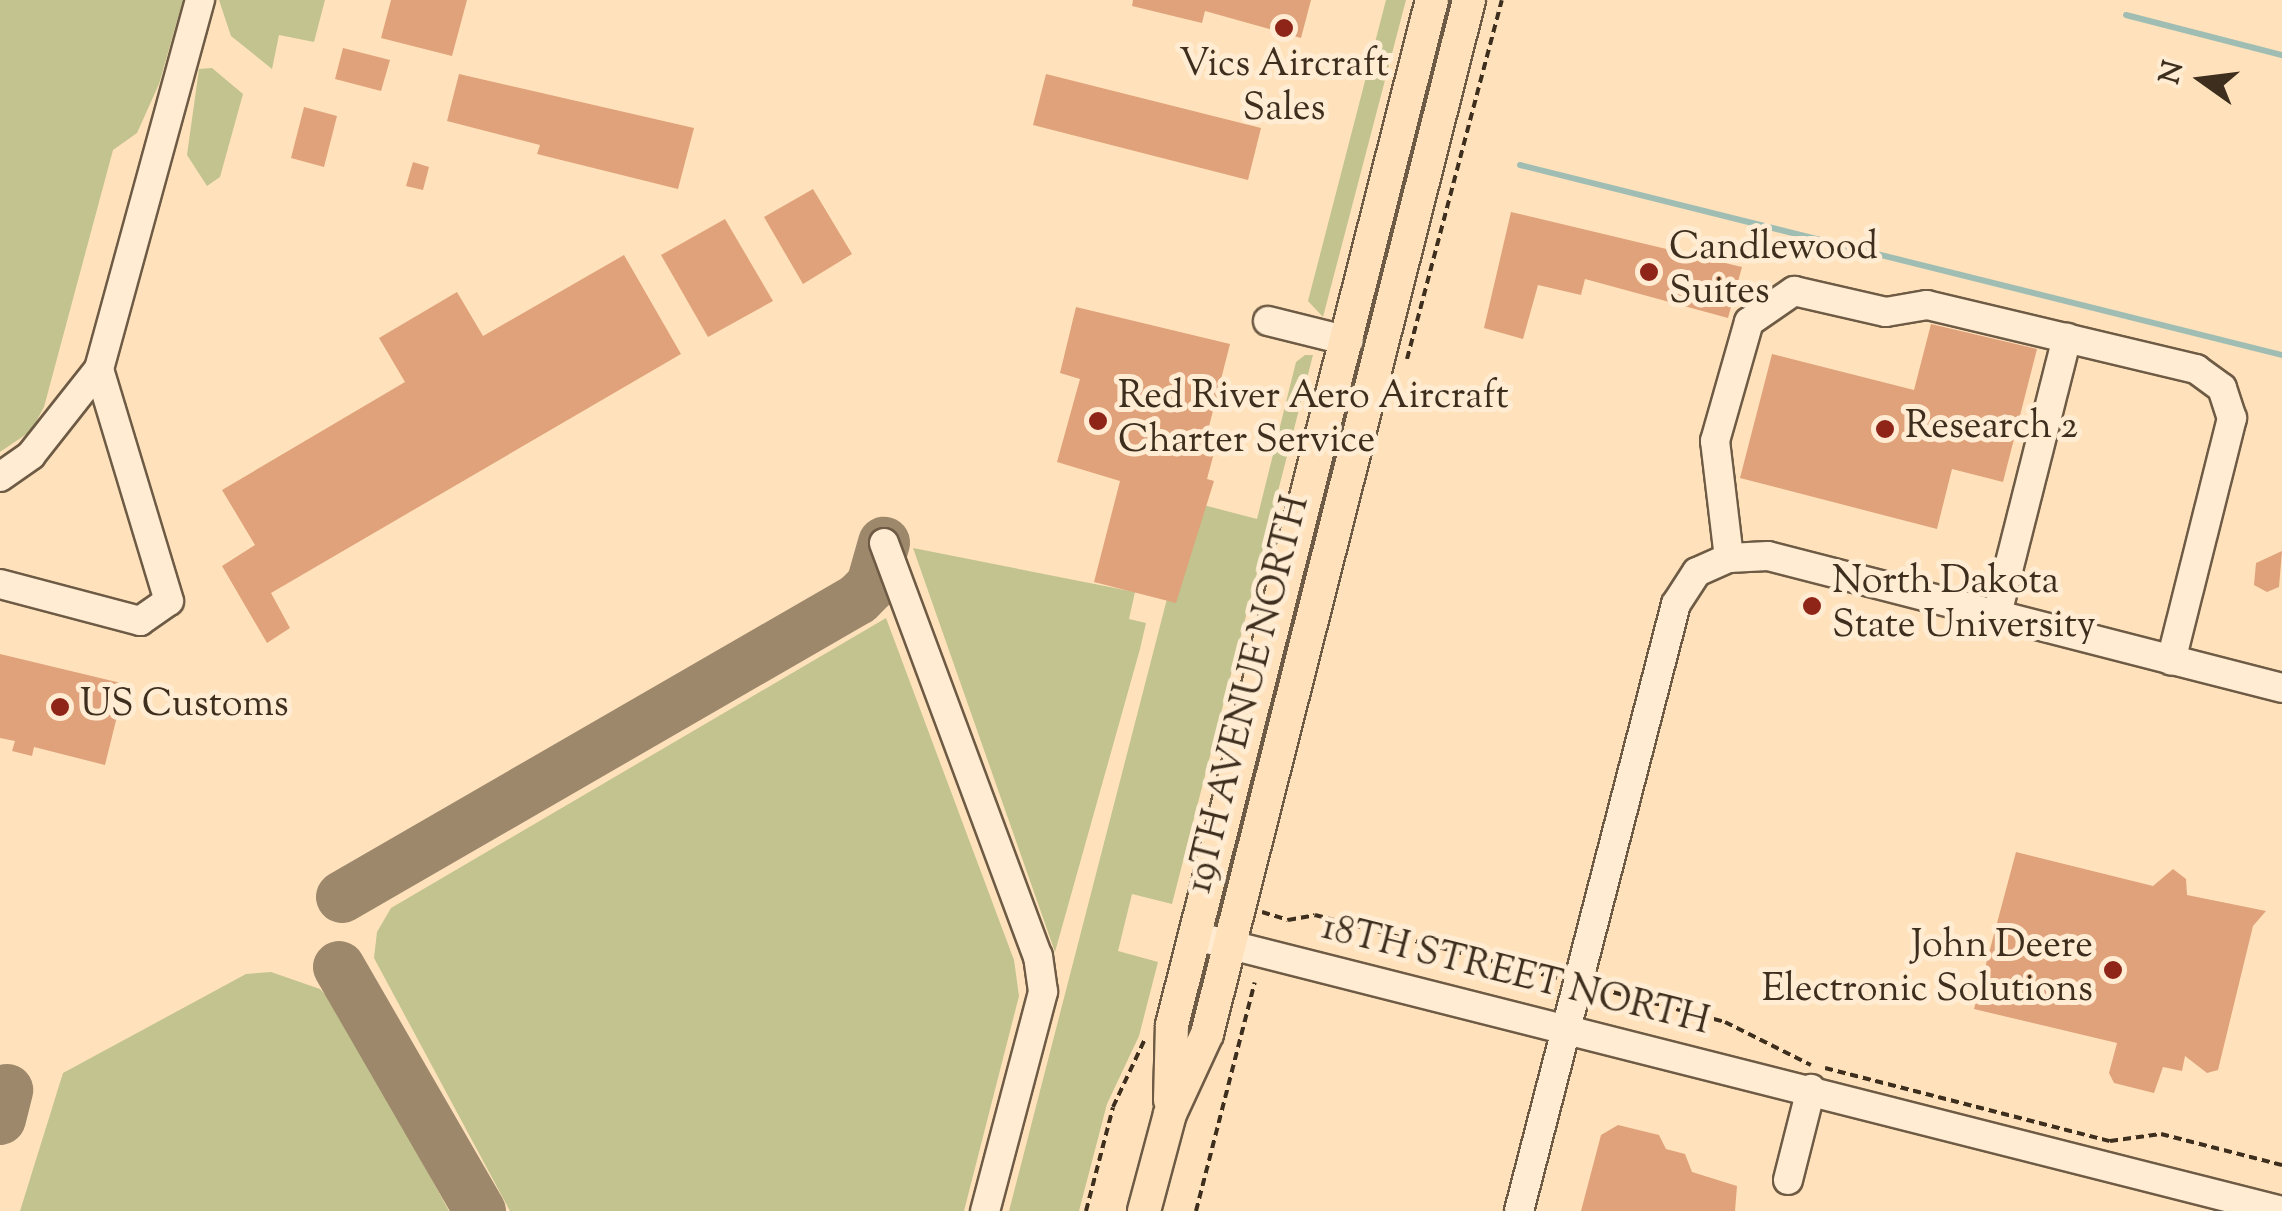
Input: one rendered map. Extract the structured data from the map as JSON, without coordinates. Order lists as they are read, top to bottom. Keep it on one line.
{"streets":{"main road":["19TH AVENUE NORTH"],"street":["18TH STREET NORTH"]},"crossings":[["19TH AVENUE NORTH","18TH STREET NORTH"]],"places":["Vics Aircraft Sales","Candlewood Suites","Red River Aero Aircraft Charter Service","Research 2","North Dakota State University","US Customs","John Deere Electronic Solutions"],"north":"left"}
